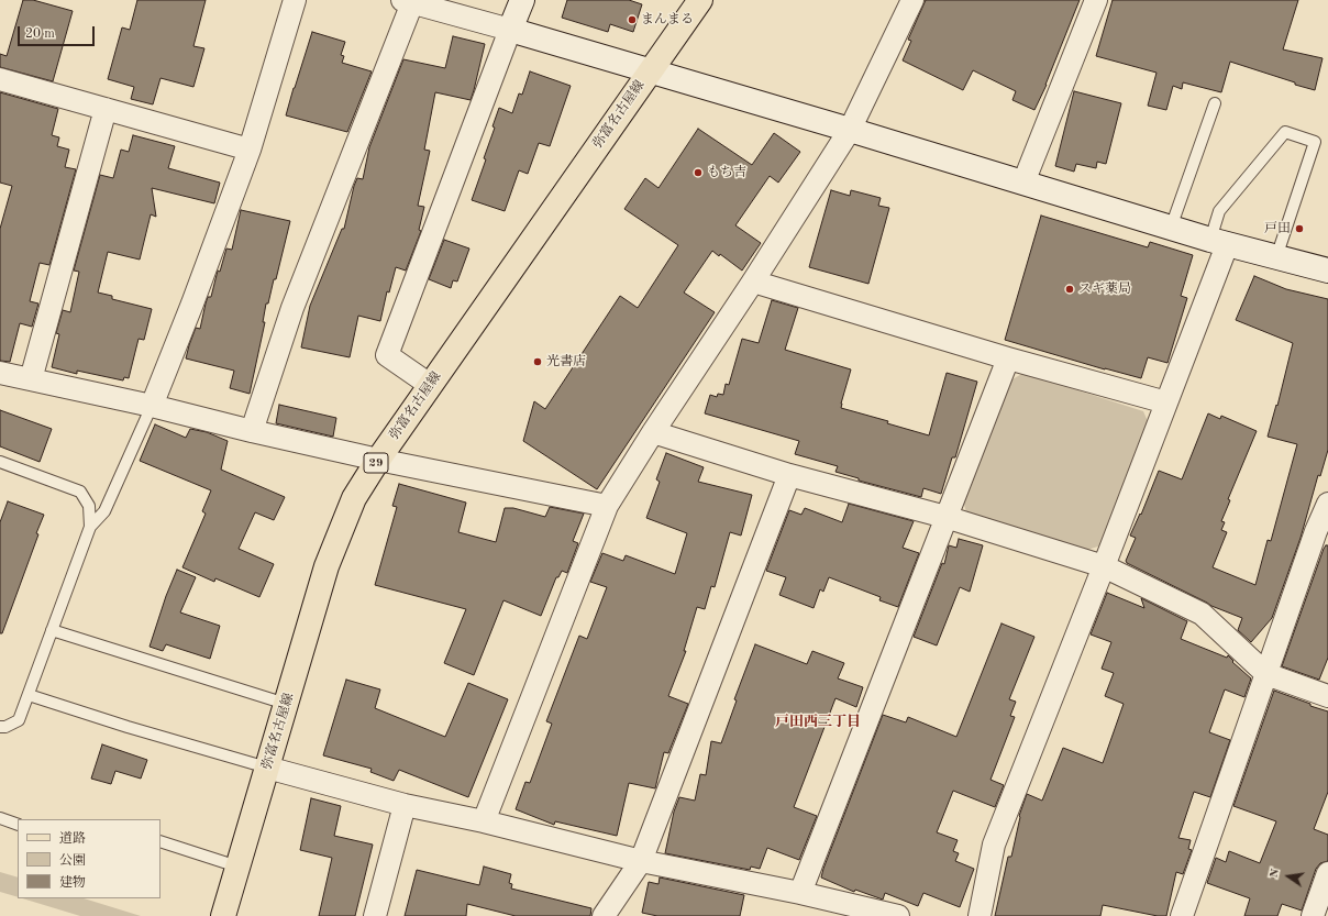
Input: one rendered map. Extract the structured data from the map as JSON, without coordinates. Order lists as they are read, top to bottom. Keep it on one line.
{"streets":{"main road":["弥富名古屋線","29"]},"districts":["戸田西三丁目"],"places":["まんまる","もち吉","戸田","スギ薬局","光書店"],"legend":["道路","公園","建物"],"scale_bar":"20 m","north":"left"}
